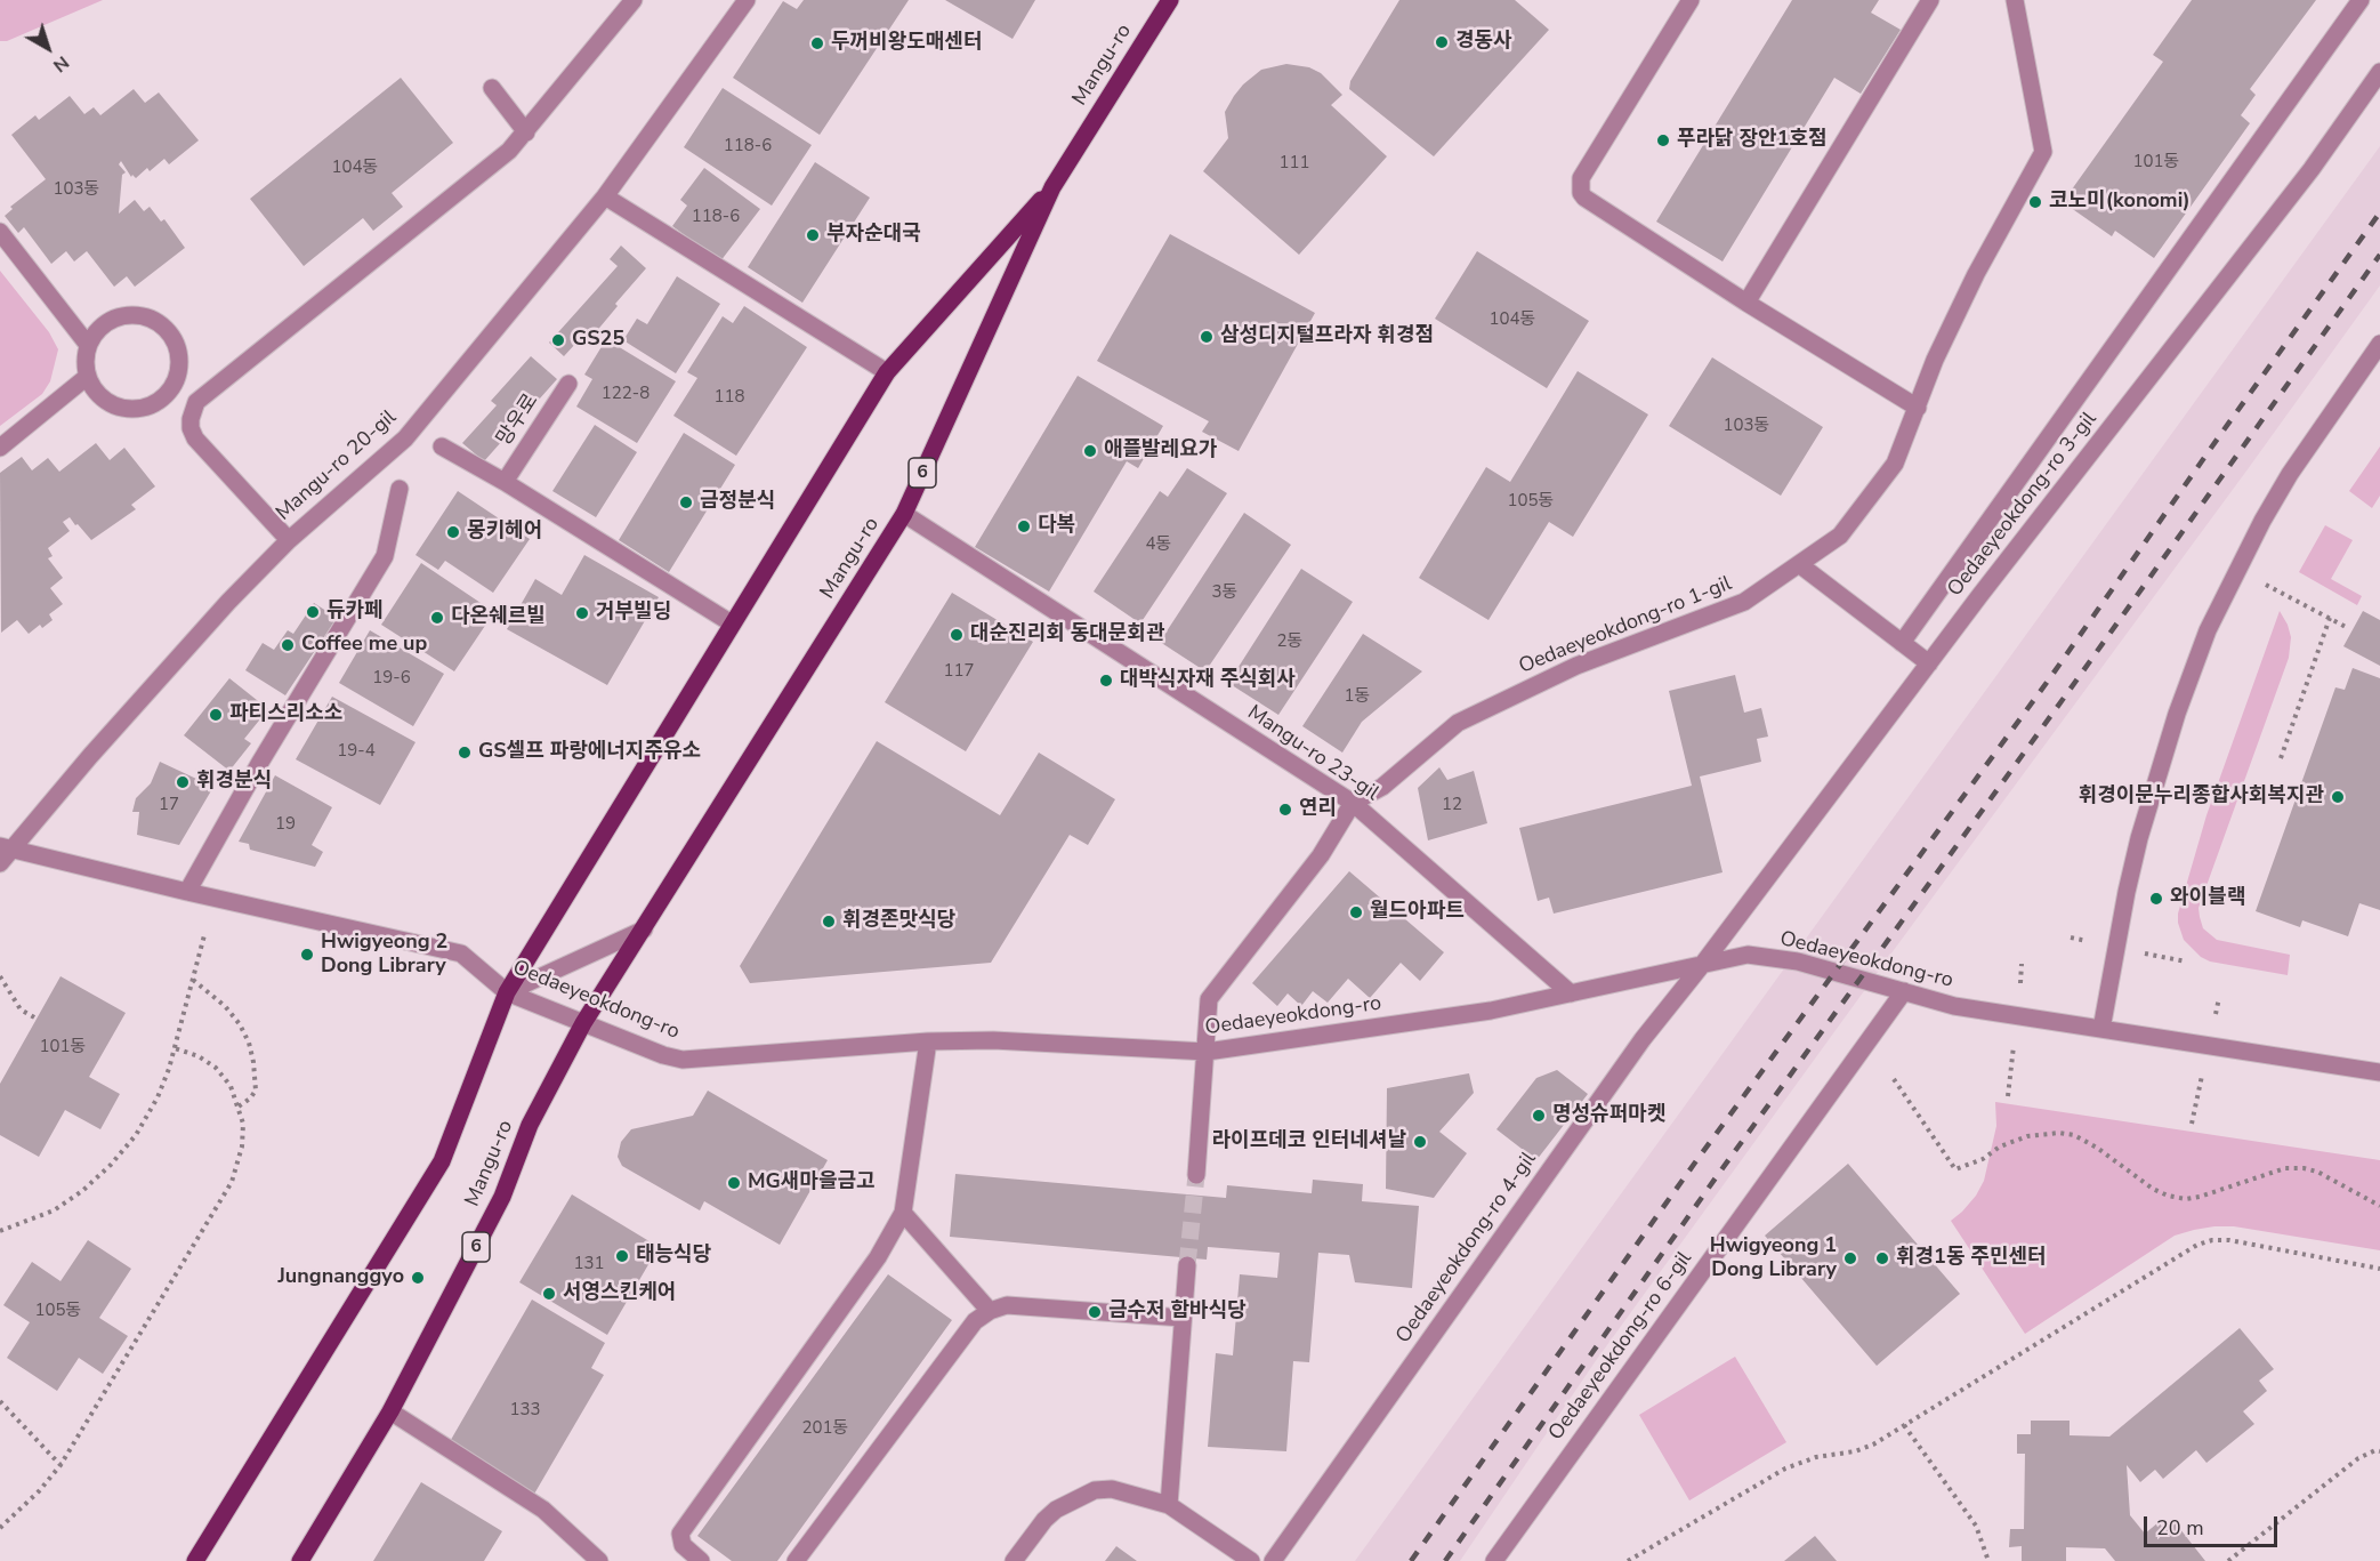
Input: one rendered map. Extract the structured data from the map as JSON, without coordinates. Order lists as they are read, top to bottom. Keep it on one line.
{"streets":{"main road":["Mangu-ro","6"],"street":["망우로","Mangu-ro 20-gil","Oedaeyeokdong-ro 3-gil","Oedaeyeokdong-ro 1-gil","Mangu-ro 23-gil","Oedaeyeokdong-ro","Oedaeyeokdong-ro 4-gil","Oedaeyeokdong-ro 6-gil"]},"crossings":[["Mangu-ro","Mangu-ro 23-gil"],["Mangu-ro","Oedaeyeokdong-ro"],["Mangu-ro 20-gil","Oedaeyeokdong-ro"],["Oedaeyeokdong-ro 3-gil","Oedaeyeokdong-ro"],["Oedaeyeokdong-ro 3-gil","Oedaeyeokdong-ro 4-gil"],["Oedaeyeokdong-ro 1-gil","Mangu-ro 23-gil"],["Mangu-ro 23-gil","Oedaeyeokdong-ro"],["Oedaeyeokdong-ro","Oedaeyeokdong-ro 4-gil"],["Oedaeyeokdong-ro","Oedaeyeokdong-ro 6-gil"]],"places":["경동사","두꺼비왕도매센터","푸라닭 장안1호점","코노미(konomi)","부자순대국","삼성디지털프라자 휘경점","GS25","애플발레요가","금정분식","다복","몽키헤어","듀카페","거부빌딩","다온쉐르빌","대순진리회 동대문회관","Coffee me up","대박식자재 주식회사","파티스리소소","GS셀프 파랑에너지주유소","휘경분식","휘경이문누리종합사회복지관","연리","와이블랙","월드아파트","휘경존맛식당","Hwigyeong 2 Dong Library","명성슈퍼마켓","라이프데코 인터네셔날","MG새마을금고","태능식당","Hwigyeong 1 Dong Library","휘경1동 주민센터","Jungnanggyo","서영스킨케어","금수저 함바식당"],"house_numbers":["118-6","101동","111","104동","103동","118-6","104동","122-8","118","103동","105동","4동","3동","2동","117","19-6","1동","19-4","17","12","19","101동","131","105동","133","201동"],"scale_bar":"20 m","north":"bottom right"}
